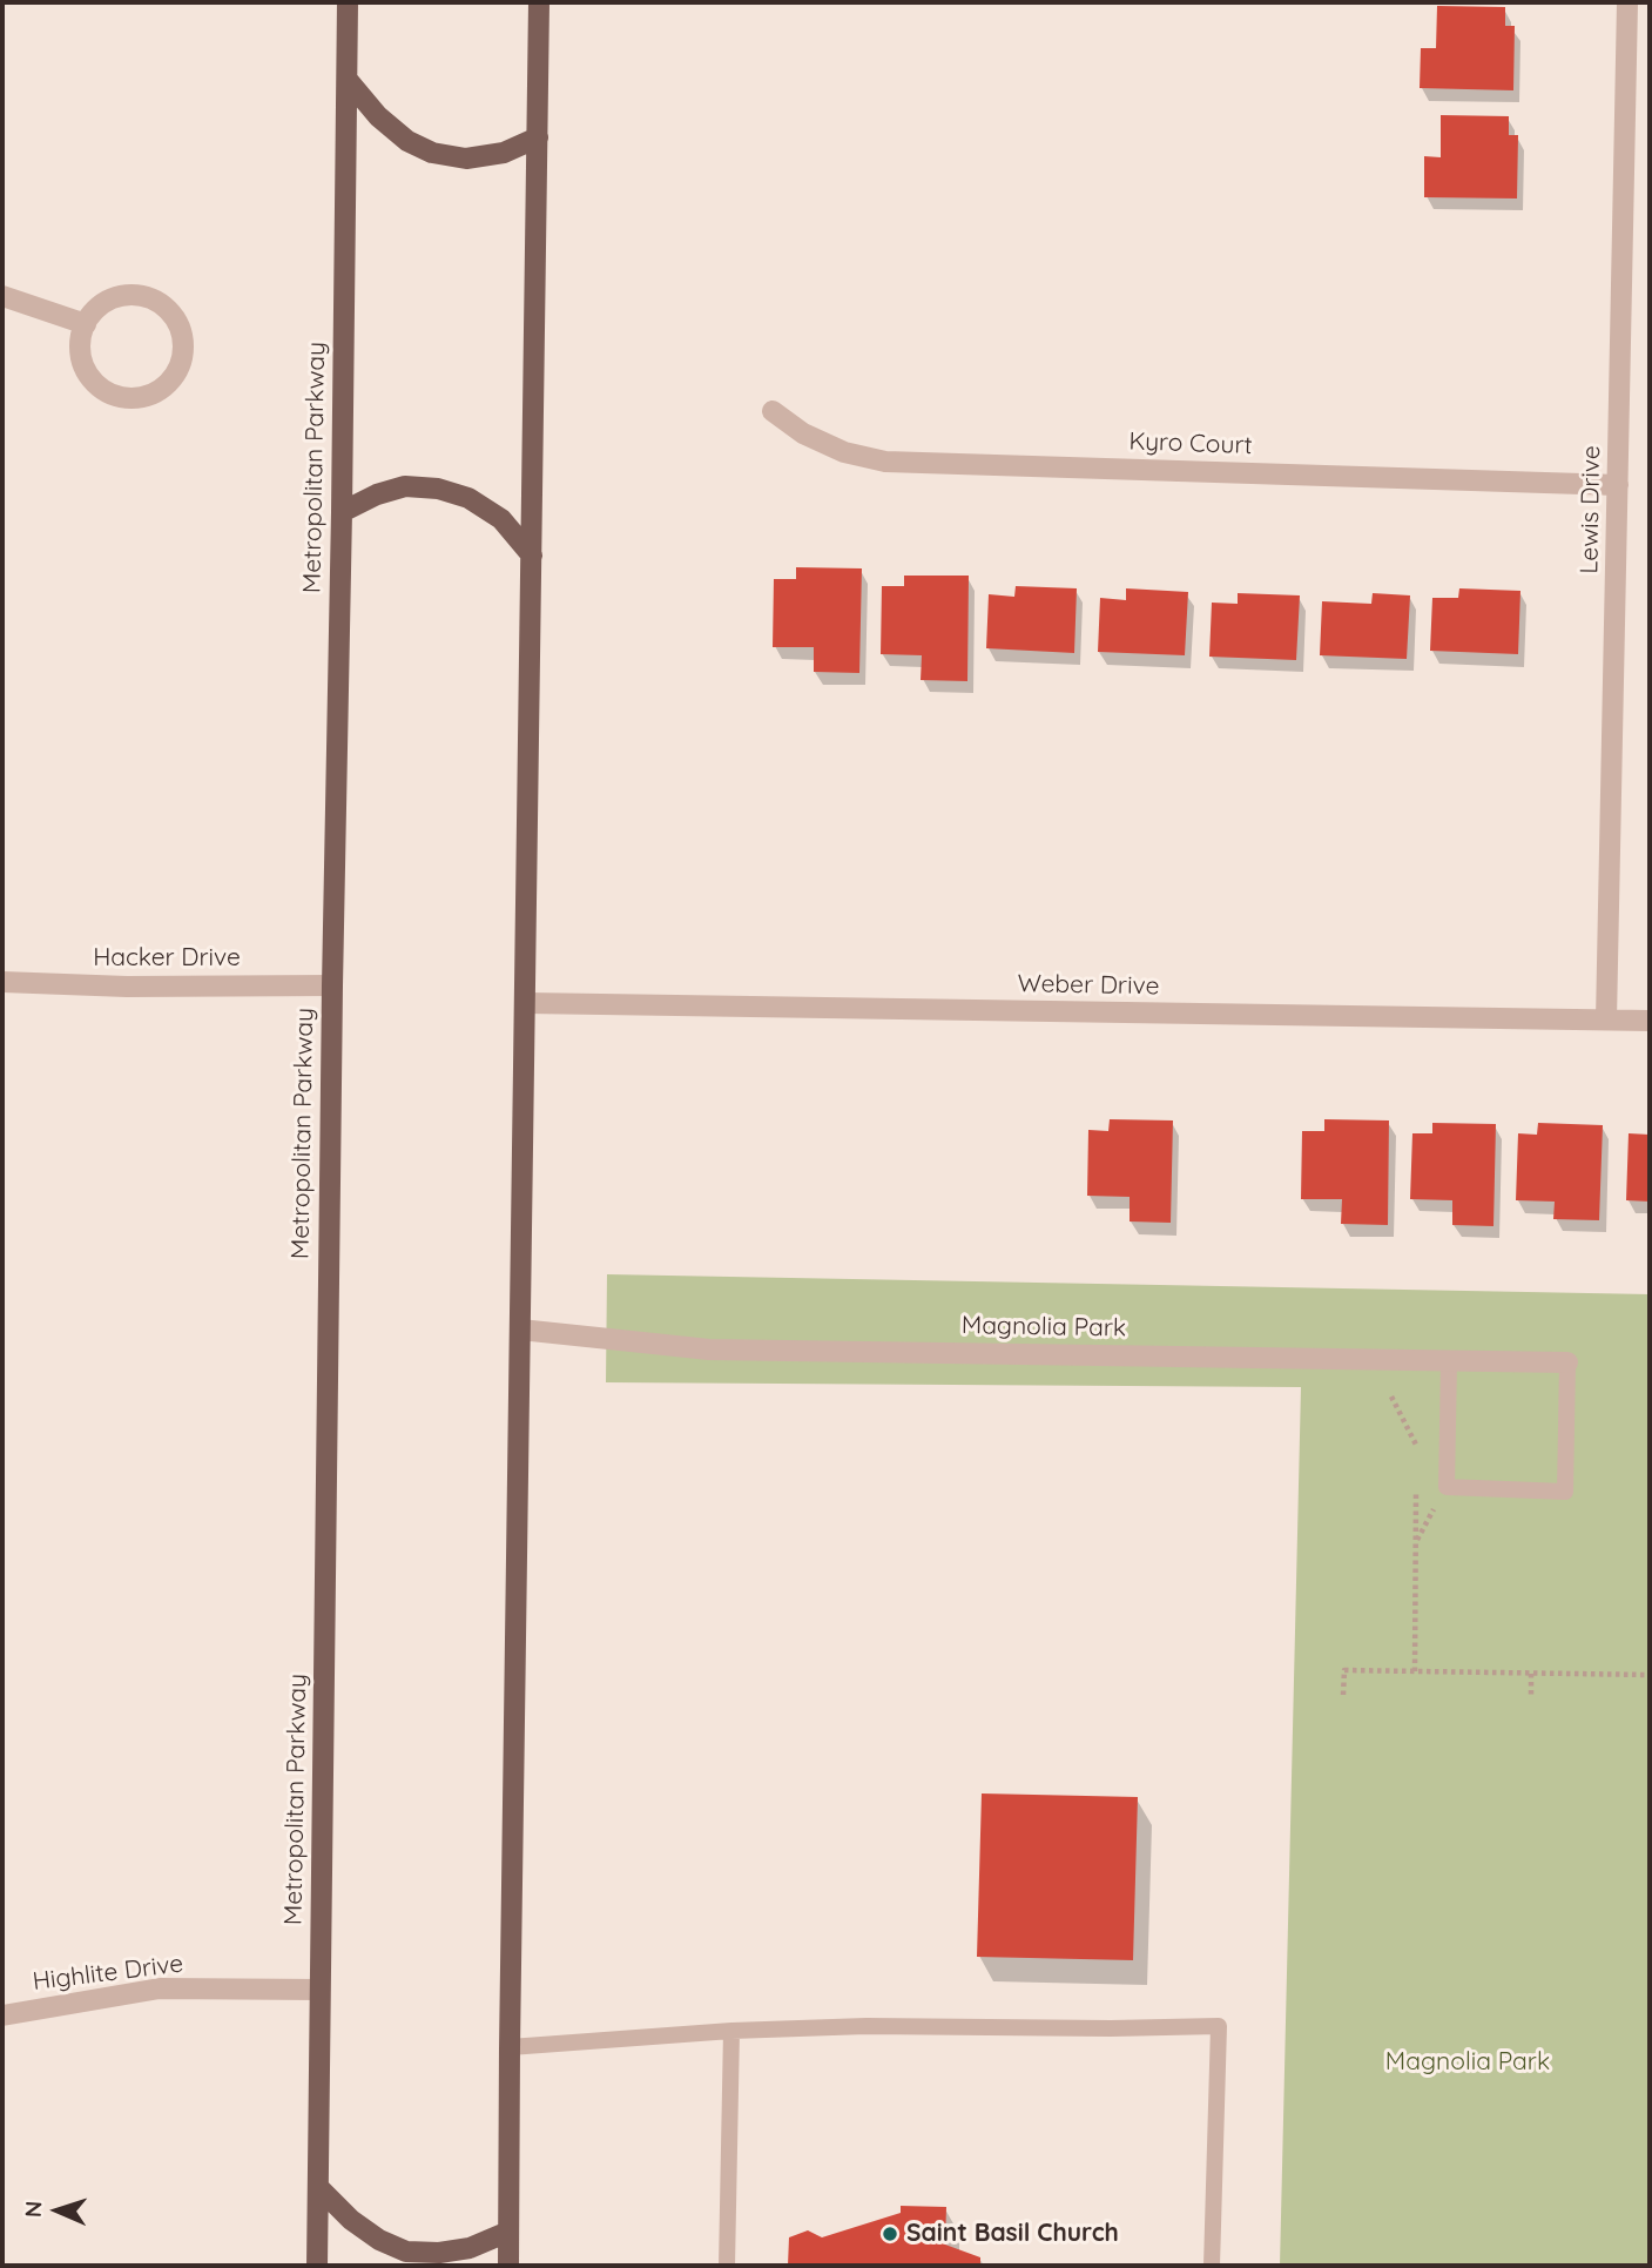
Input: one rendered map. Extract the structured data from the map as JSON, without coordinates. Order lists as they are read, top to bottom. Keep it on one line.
{"streets":{"main road":["Metropolitan Parkway"],"street":["Kyro Court","Lewis Drive","Hacker Drive","Weber Drive","Magnolia Park","Highlite Drive"]},"crossings":[["Kyro Court","Lewis Drive"],["Metropolitan Parkway","Hacker Drive"],["Metropolitan Parkway","Highlite Drive"],["Lewis Drive","Weber Drive"]],"parks":["Magnolia Park"],"places":["Saint Basil Church"],"north":"left"}
